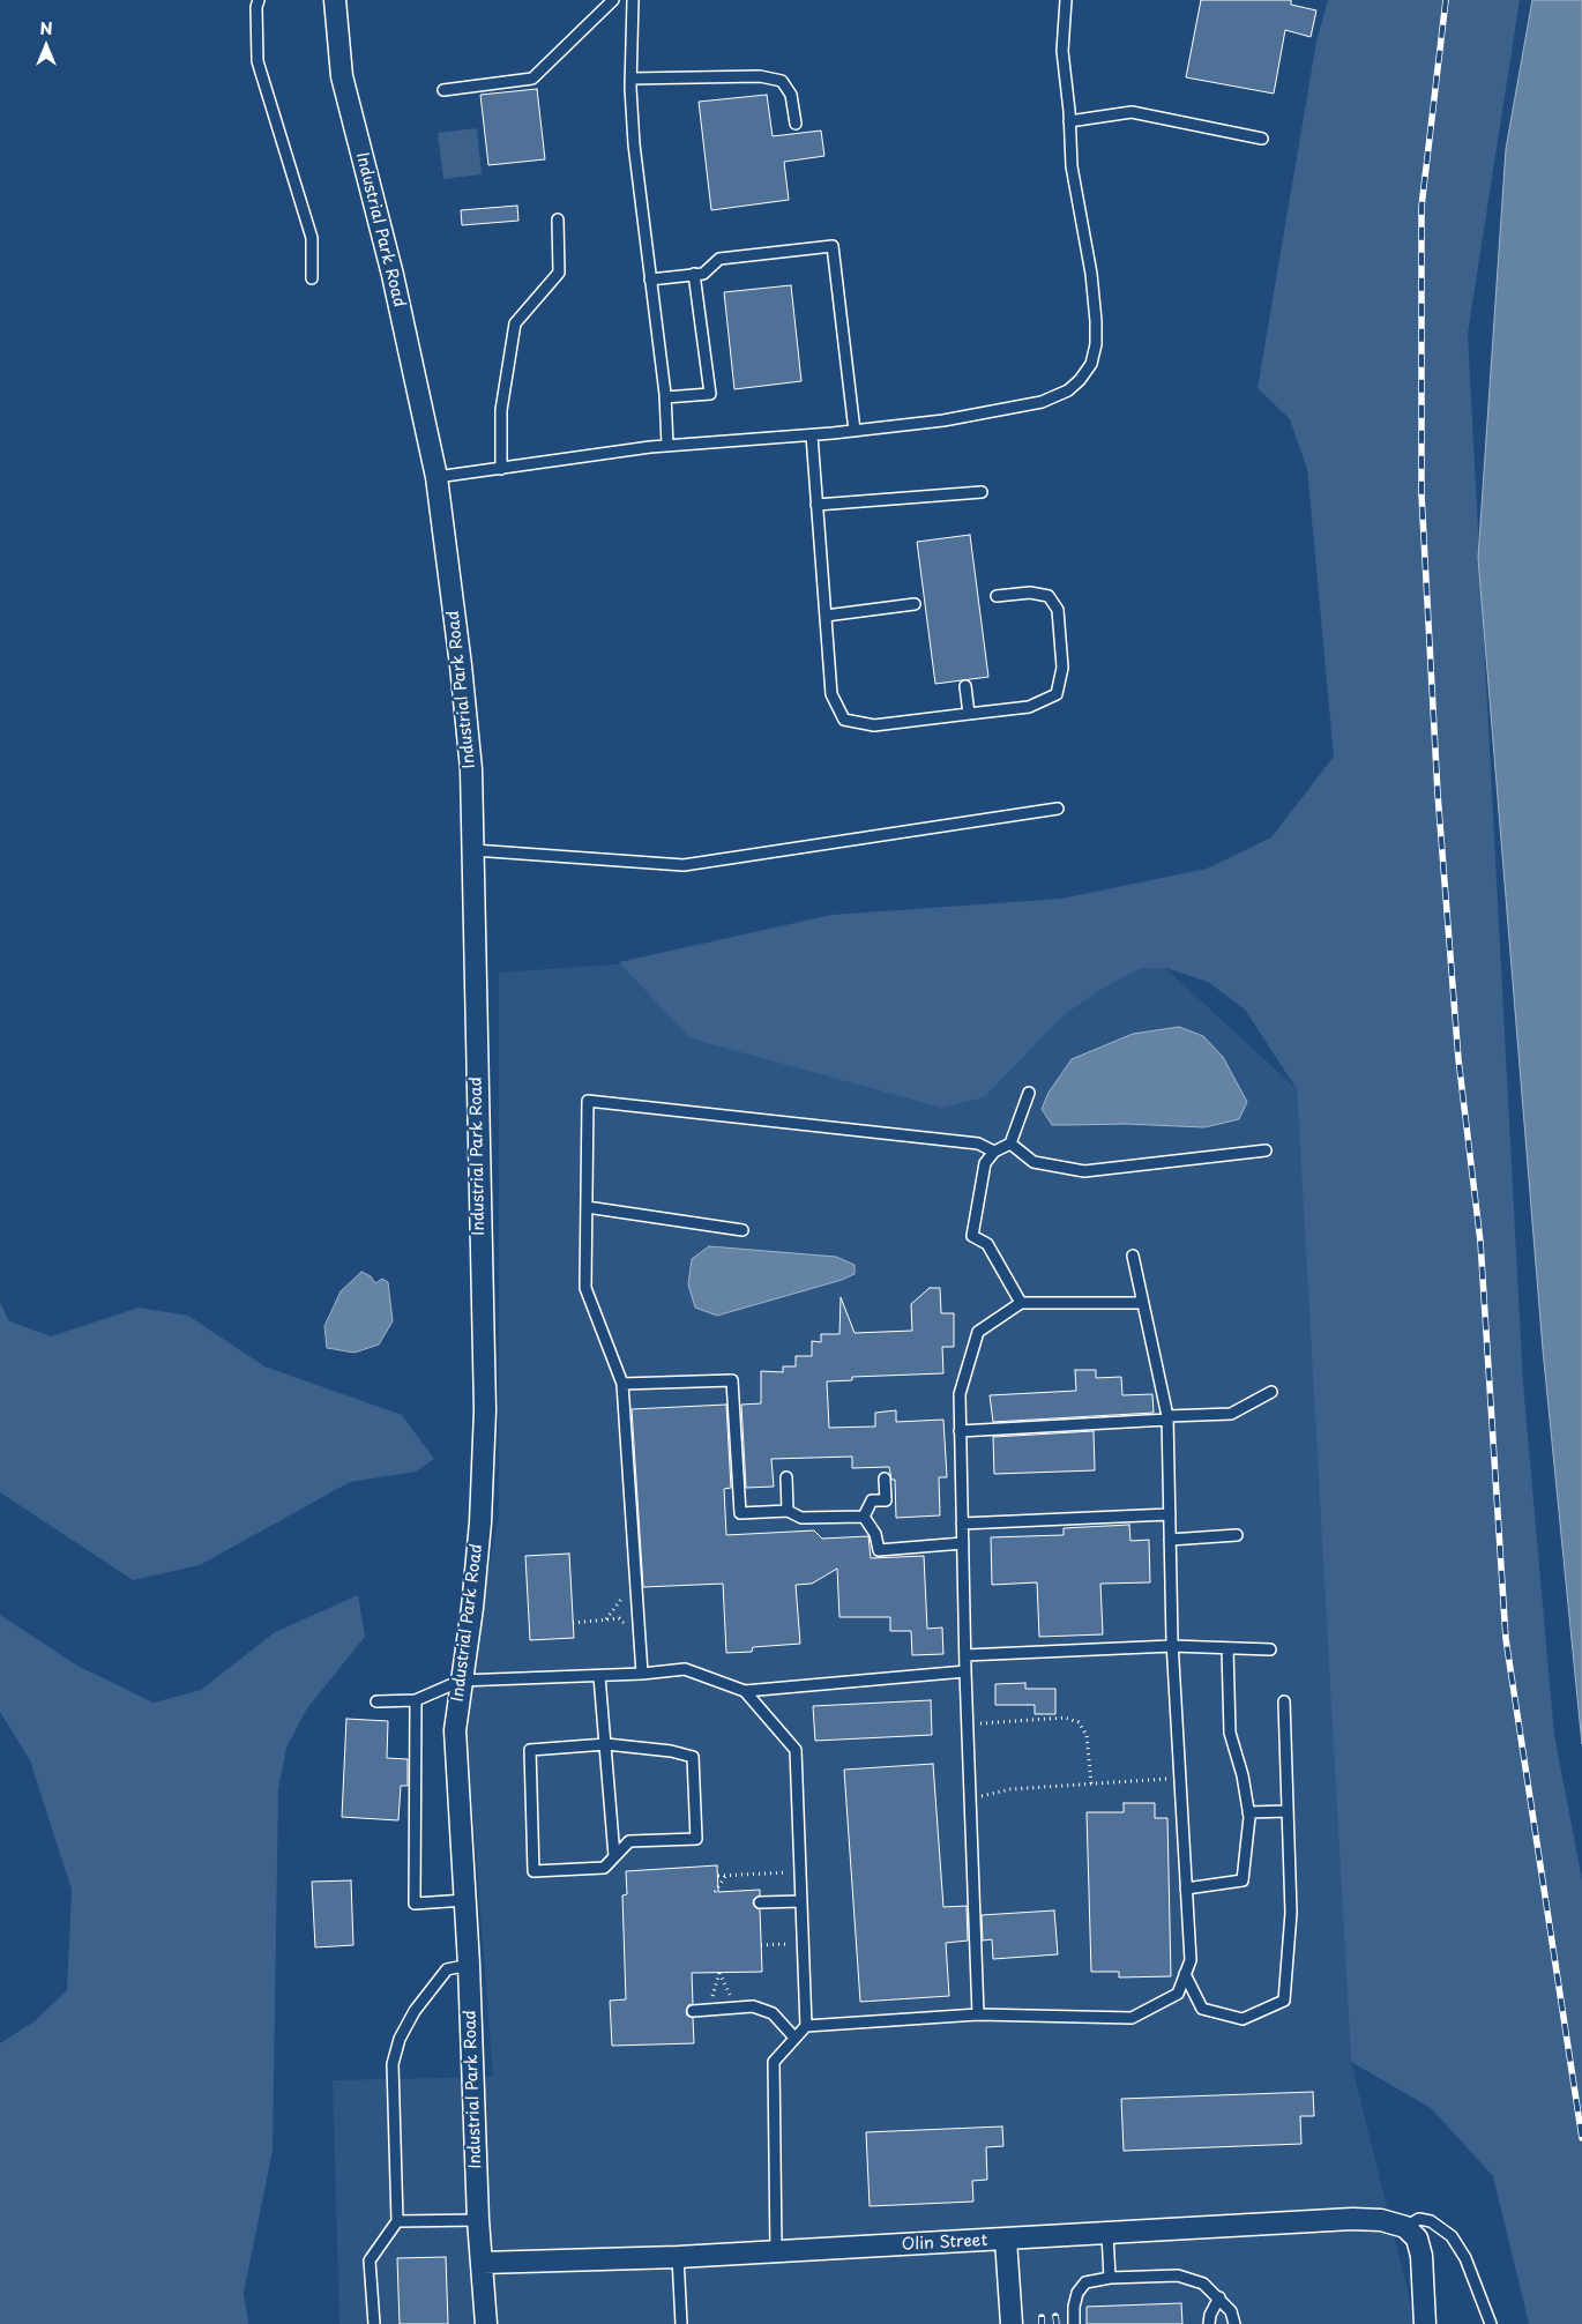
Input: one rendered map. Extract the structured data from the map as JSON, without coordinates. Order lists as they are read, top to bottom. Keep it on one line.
{"streets":{"street":["Industrial Park Road","Olin Street"]},"crossings":[["Industrial Park Road","Olin Street"]],"north":"top"}
